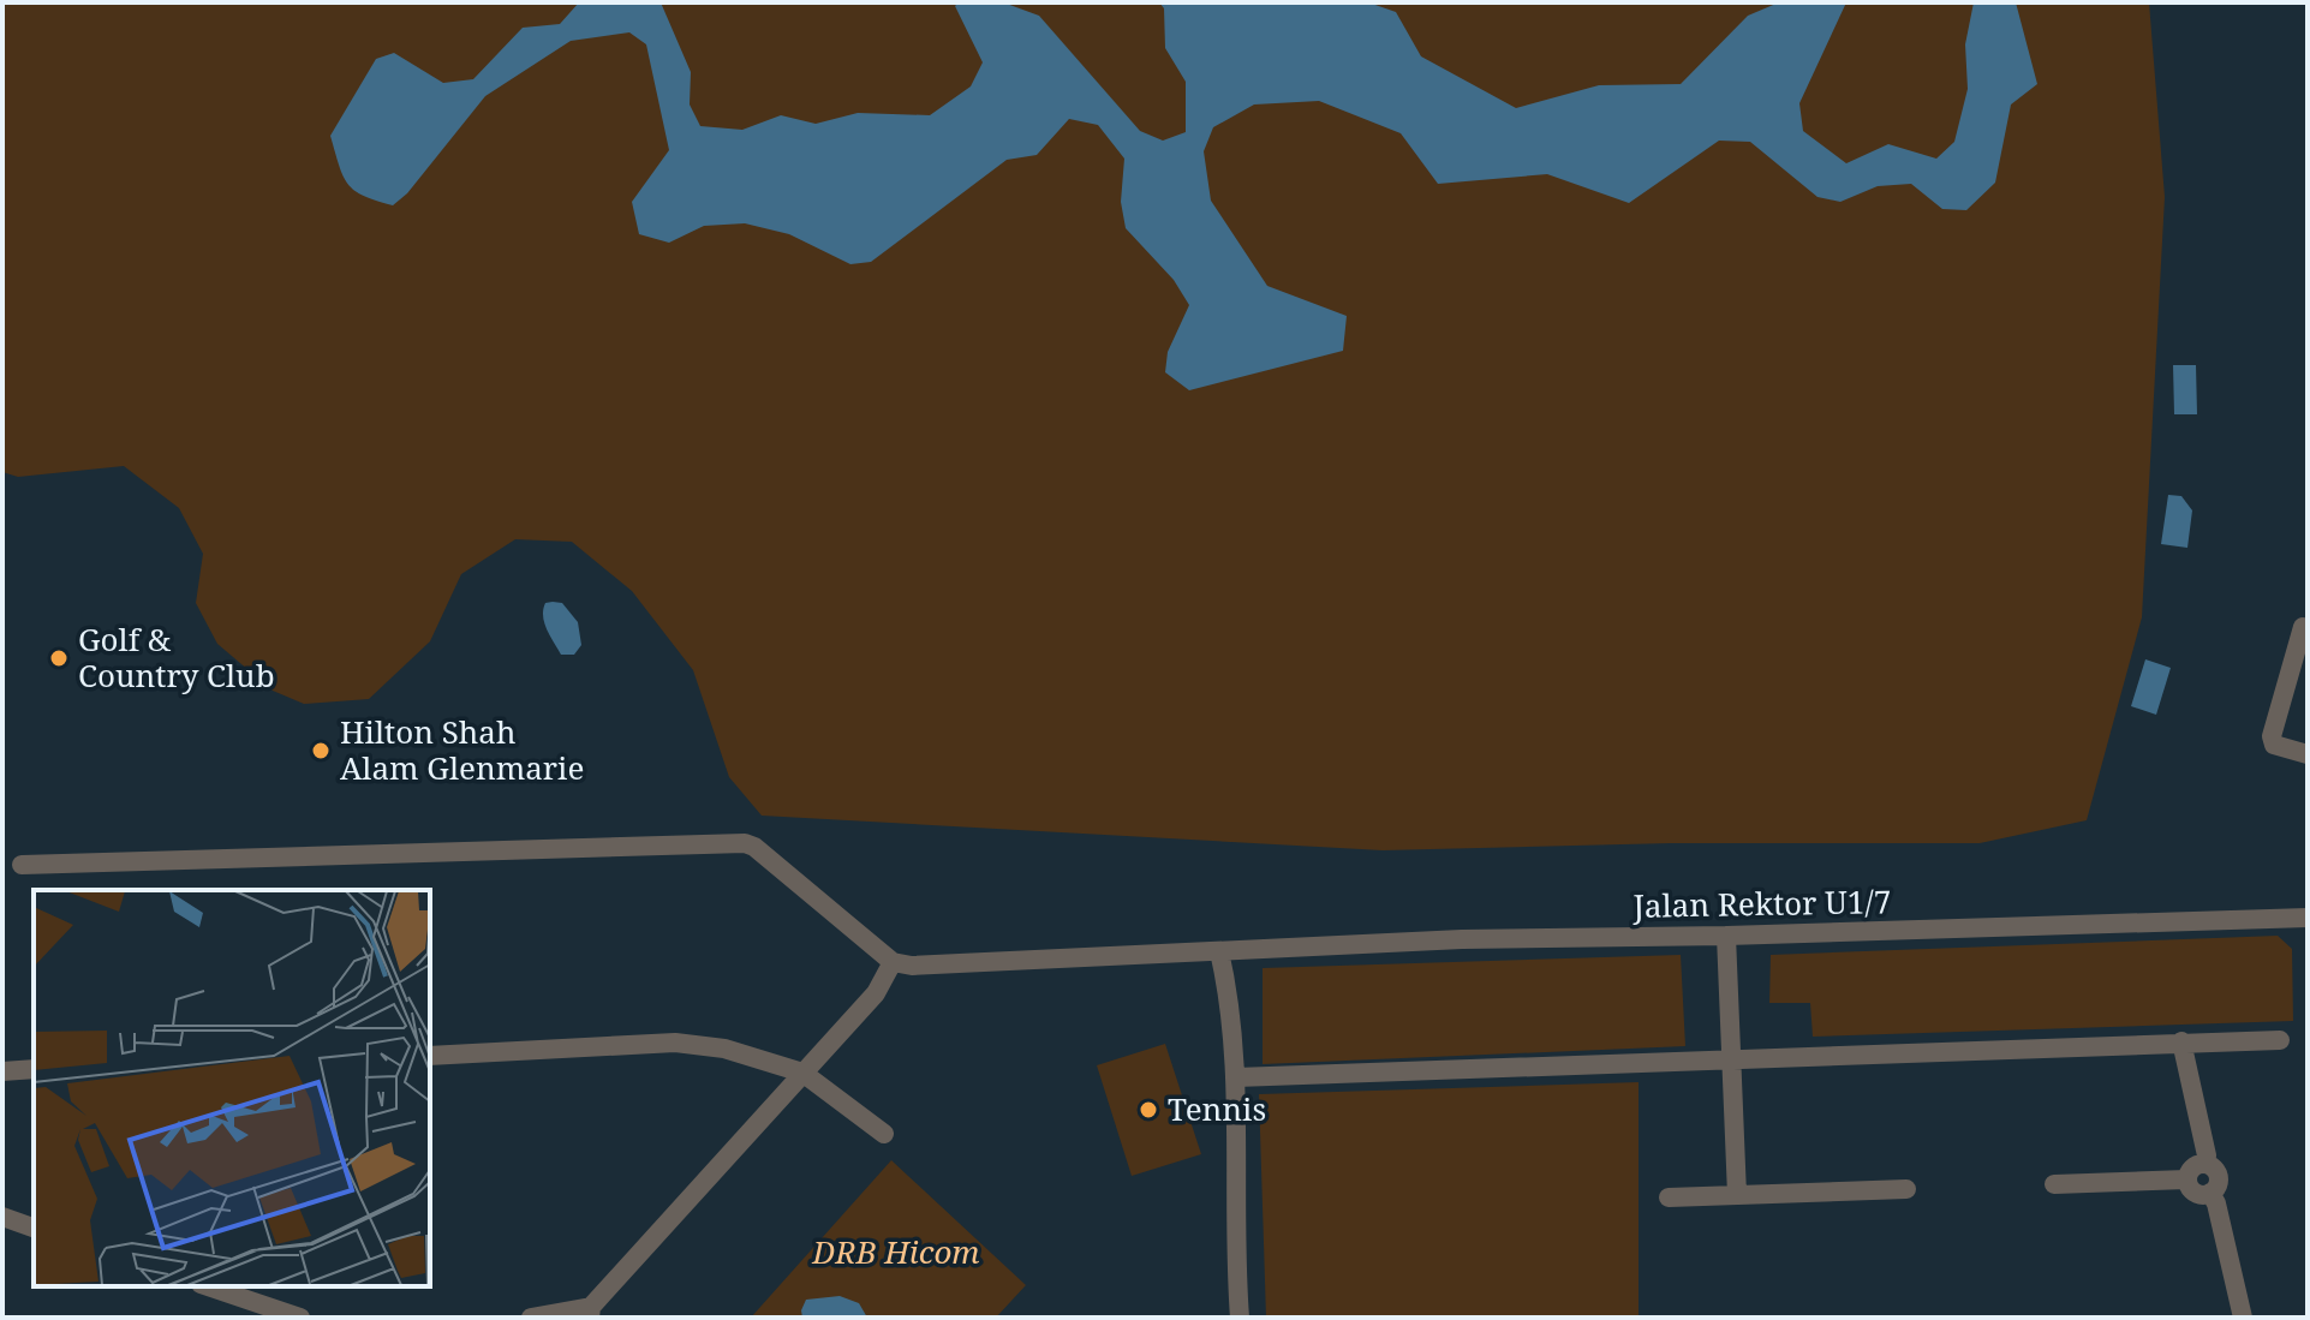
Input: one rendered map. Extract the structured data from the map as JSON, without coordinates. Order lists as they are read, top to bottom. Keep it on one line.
{"streets":{"street":["Jalan Rektor U1/7"]},"parks":["DRB Hicom"],"places":["Golf & Country Club","Hilton Shah Alam Glenmarie","Tennis"]}
